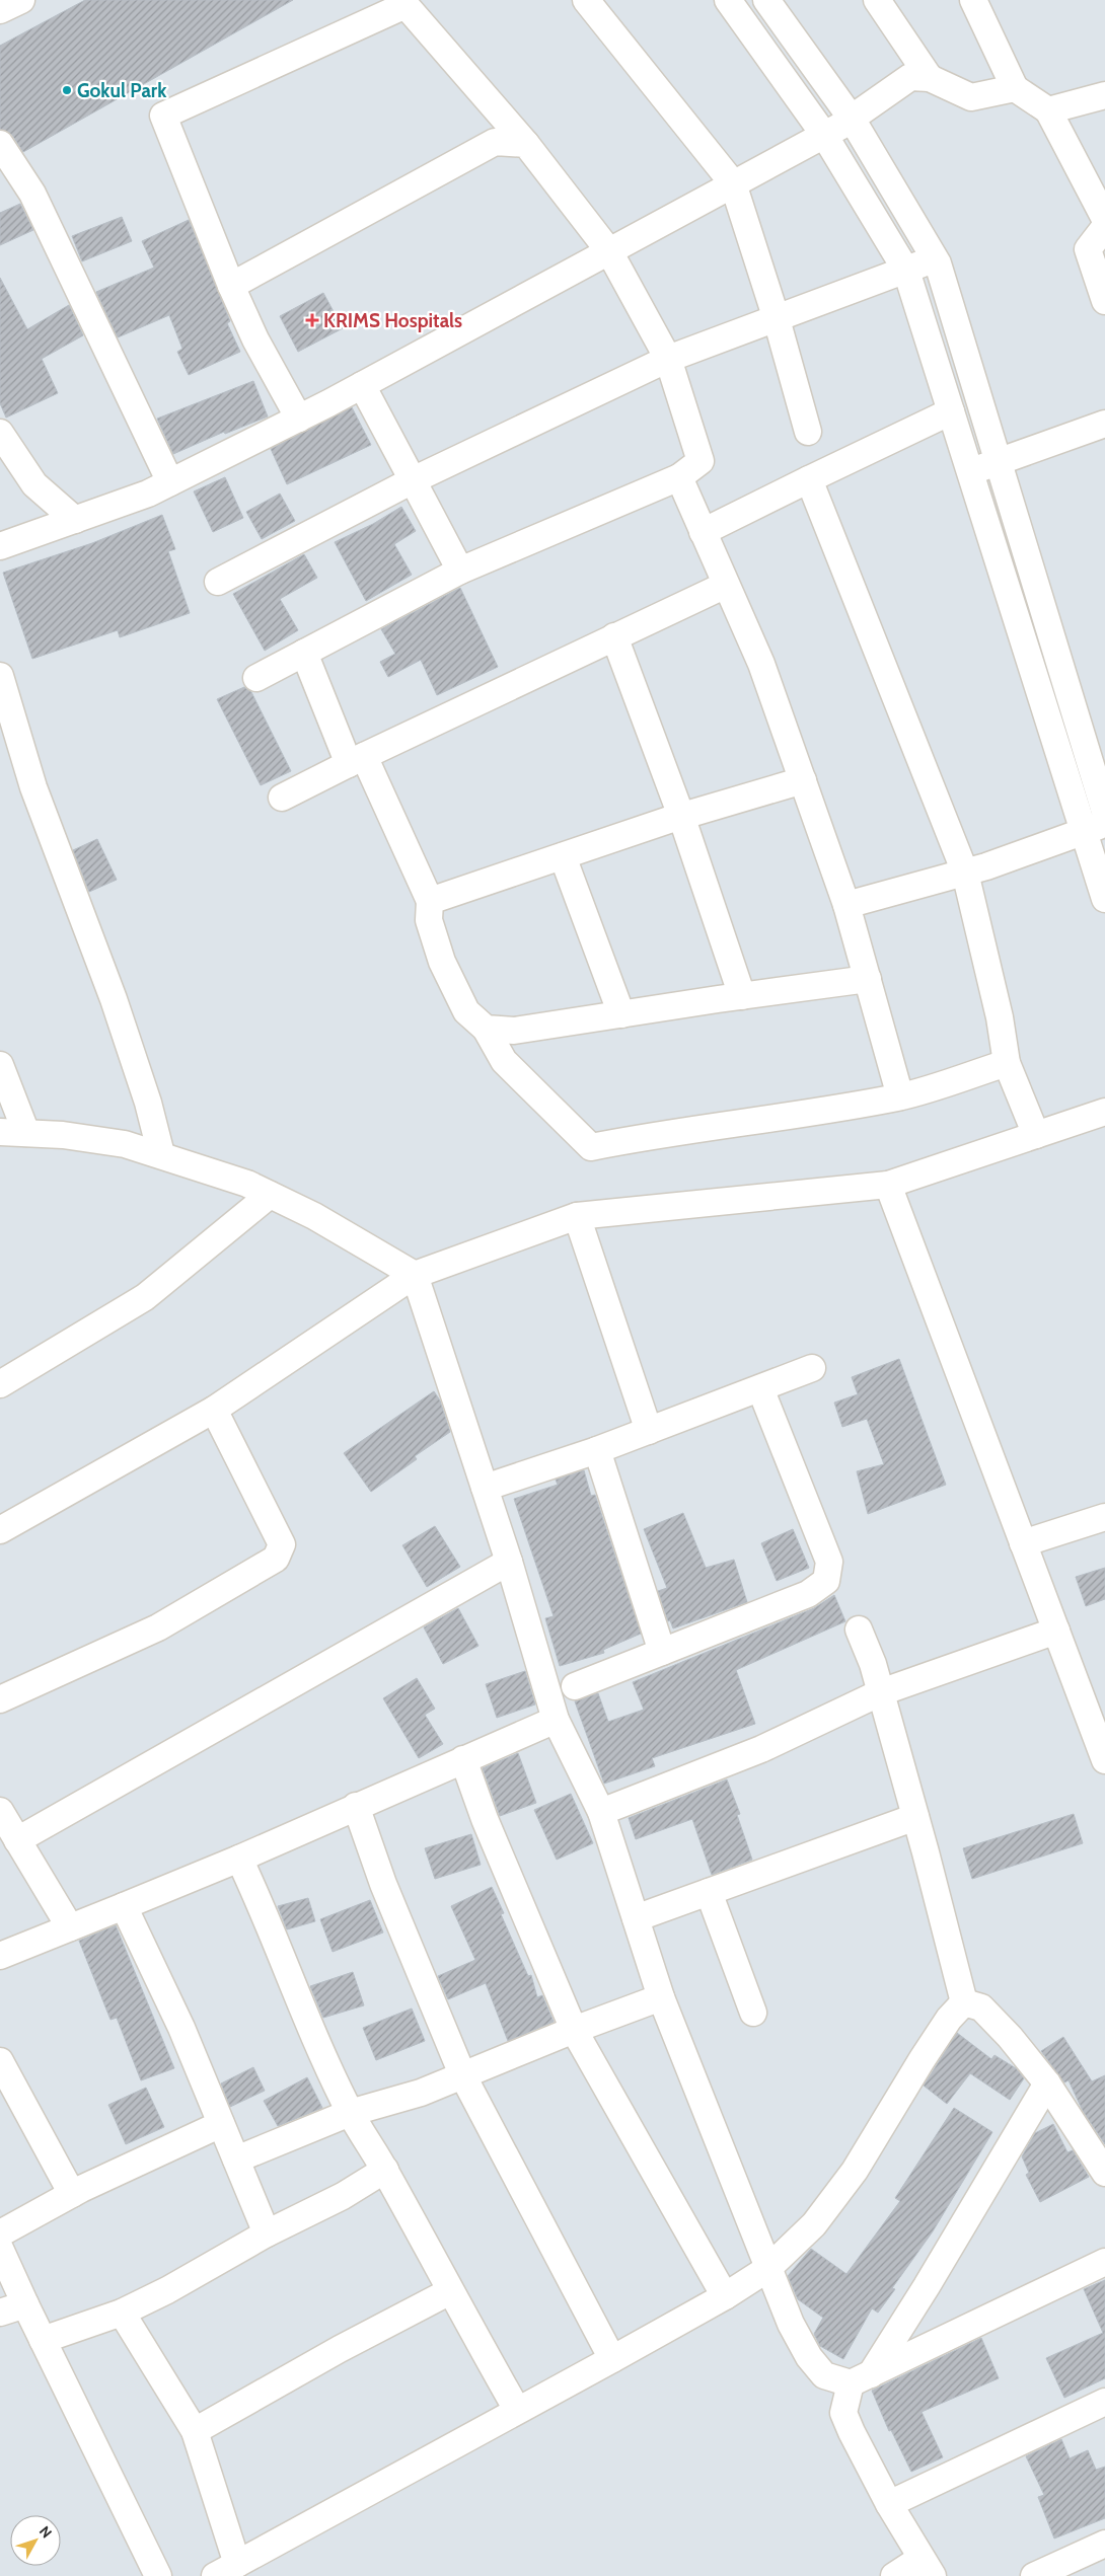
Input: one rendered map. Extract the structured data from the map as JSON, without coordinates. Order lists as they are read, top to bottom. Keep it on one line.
{"places":{"other":["Gokul Park"],"health":["KRIMS Hospitals"]},"north":"top right"}
